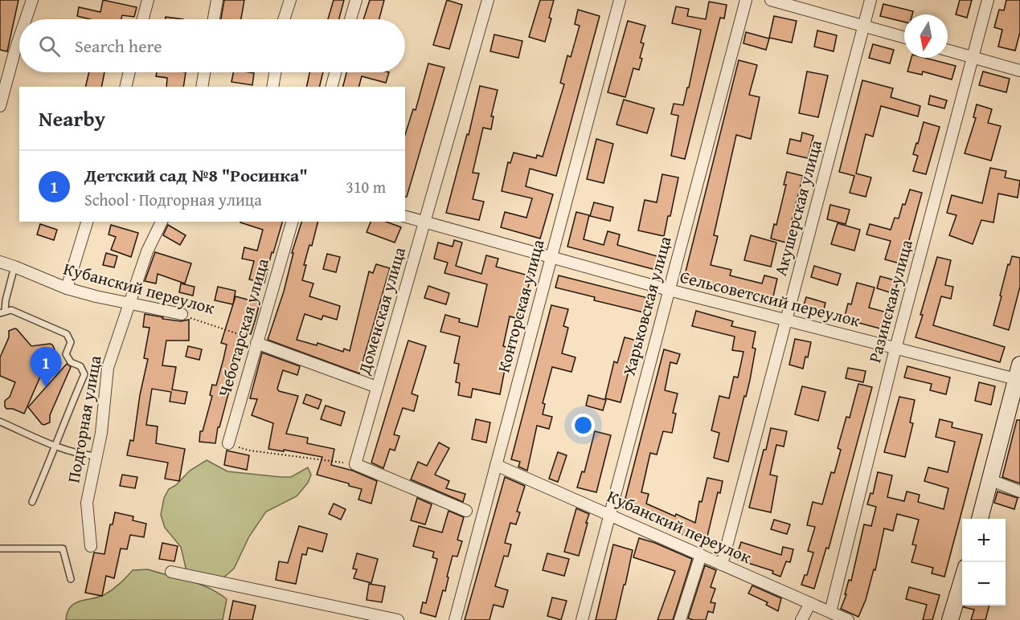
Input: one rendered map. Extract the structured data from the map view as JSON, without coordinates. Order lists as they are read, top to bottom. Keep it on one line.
{"streets":{"street":["Акушерская улица","Кубанский переулок","Сельсоветский переулок","Разинская улица","Конторская улица","Харьковская улица","Доменская улица","Чеботарская улица","Подгорная улица"]},"crossings":[["Акушерская улица","Кубанский переулок"],["Акушерская улица","Сельсоветский переулок"],["Кубанский переулок","Разинская улица"],["Кубанский переулок","Конторская улица"],["Кубанский переулок","Харьковская улица"],["Кубанский переулок","Чеботарская улица"],["Кубанский переулок","Подгорная улица"],["Сельсоветский переулок","Разинская улица"],["Сельсоветский переулок","Конторская улица"],["Сельсоветский переулок","Харьковская улица"],["Сельсоветский переулок","Доменская улица"]],"north":"bottom","page":{"search":"Search here","heading":"Nearby","list":[{"mark":"1","name":"Детский сад №8 \"Росинка\"","note":"School · Подгорная улица","value":"310 m"}],"pins":"1","map_buttons":["+","−"]}}
